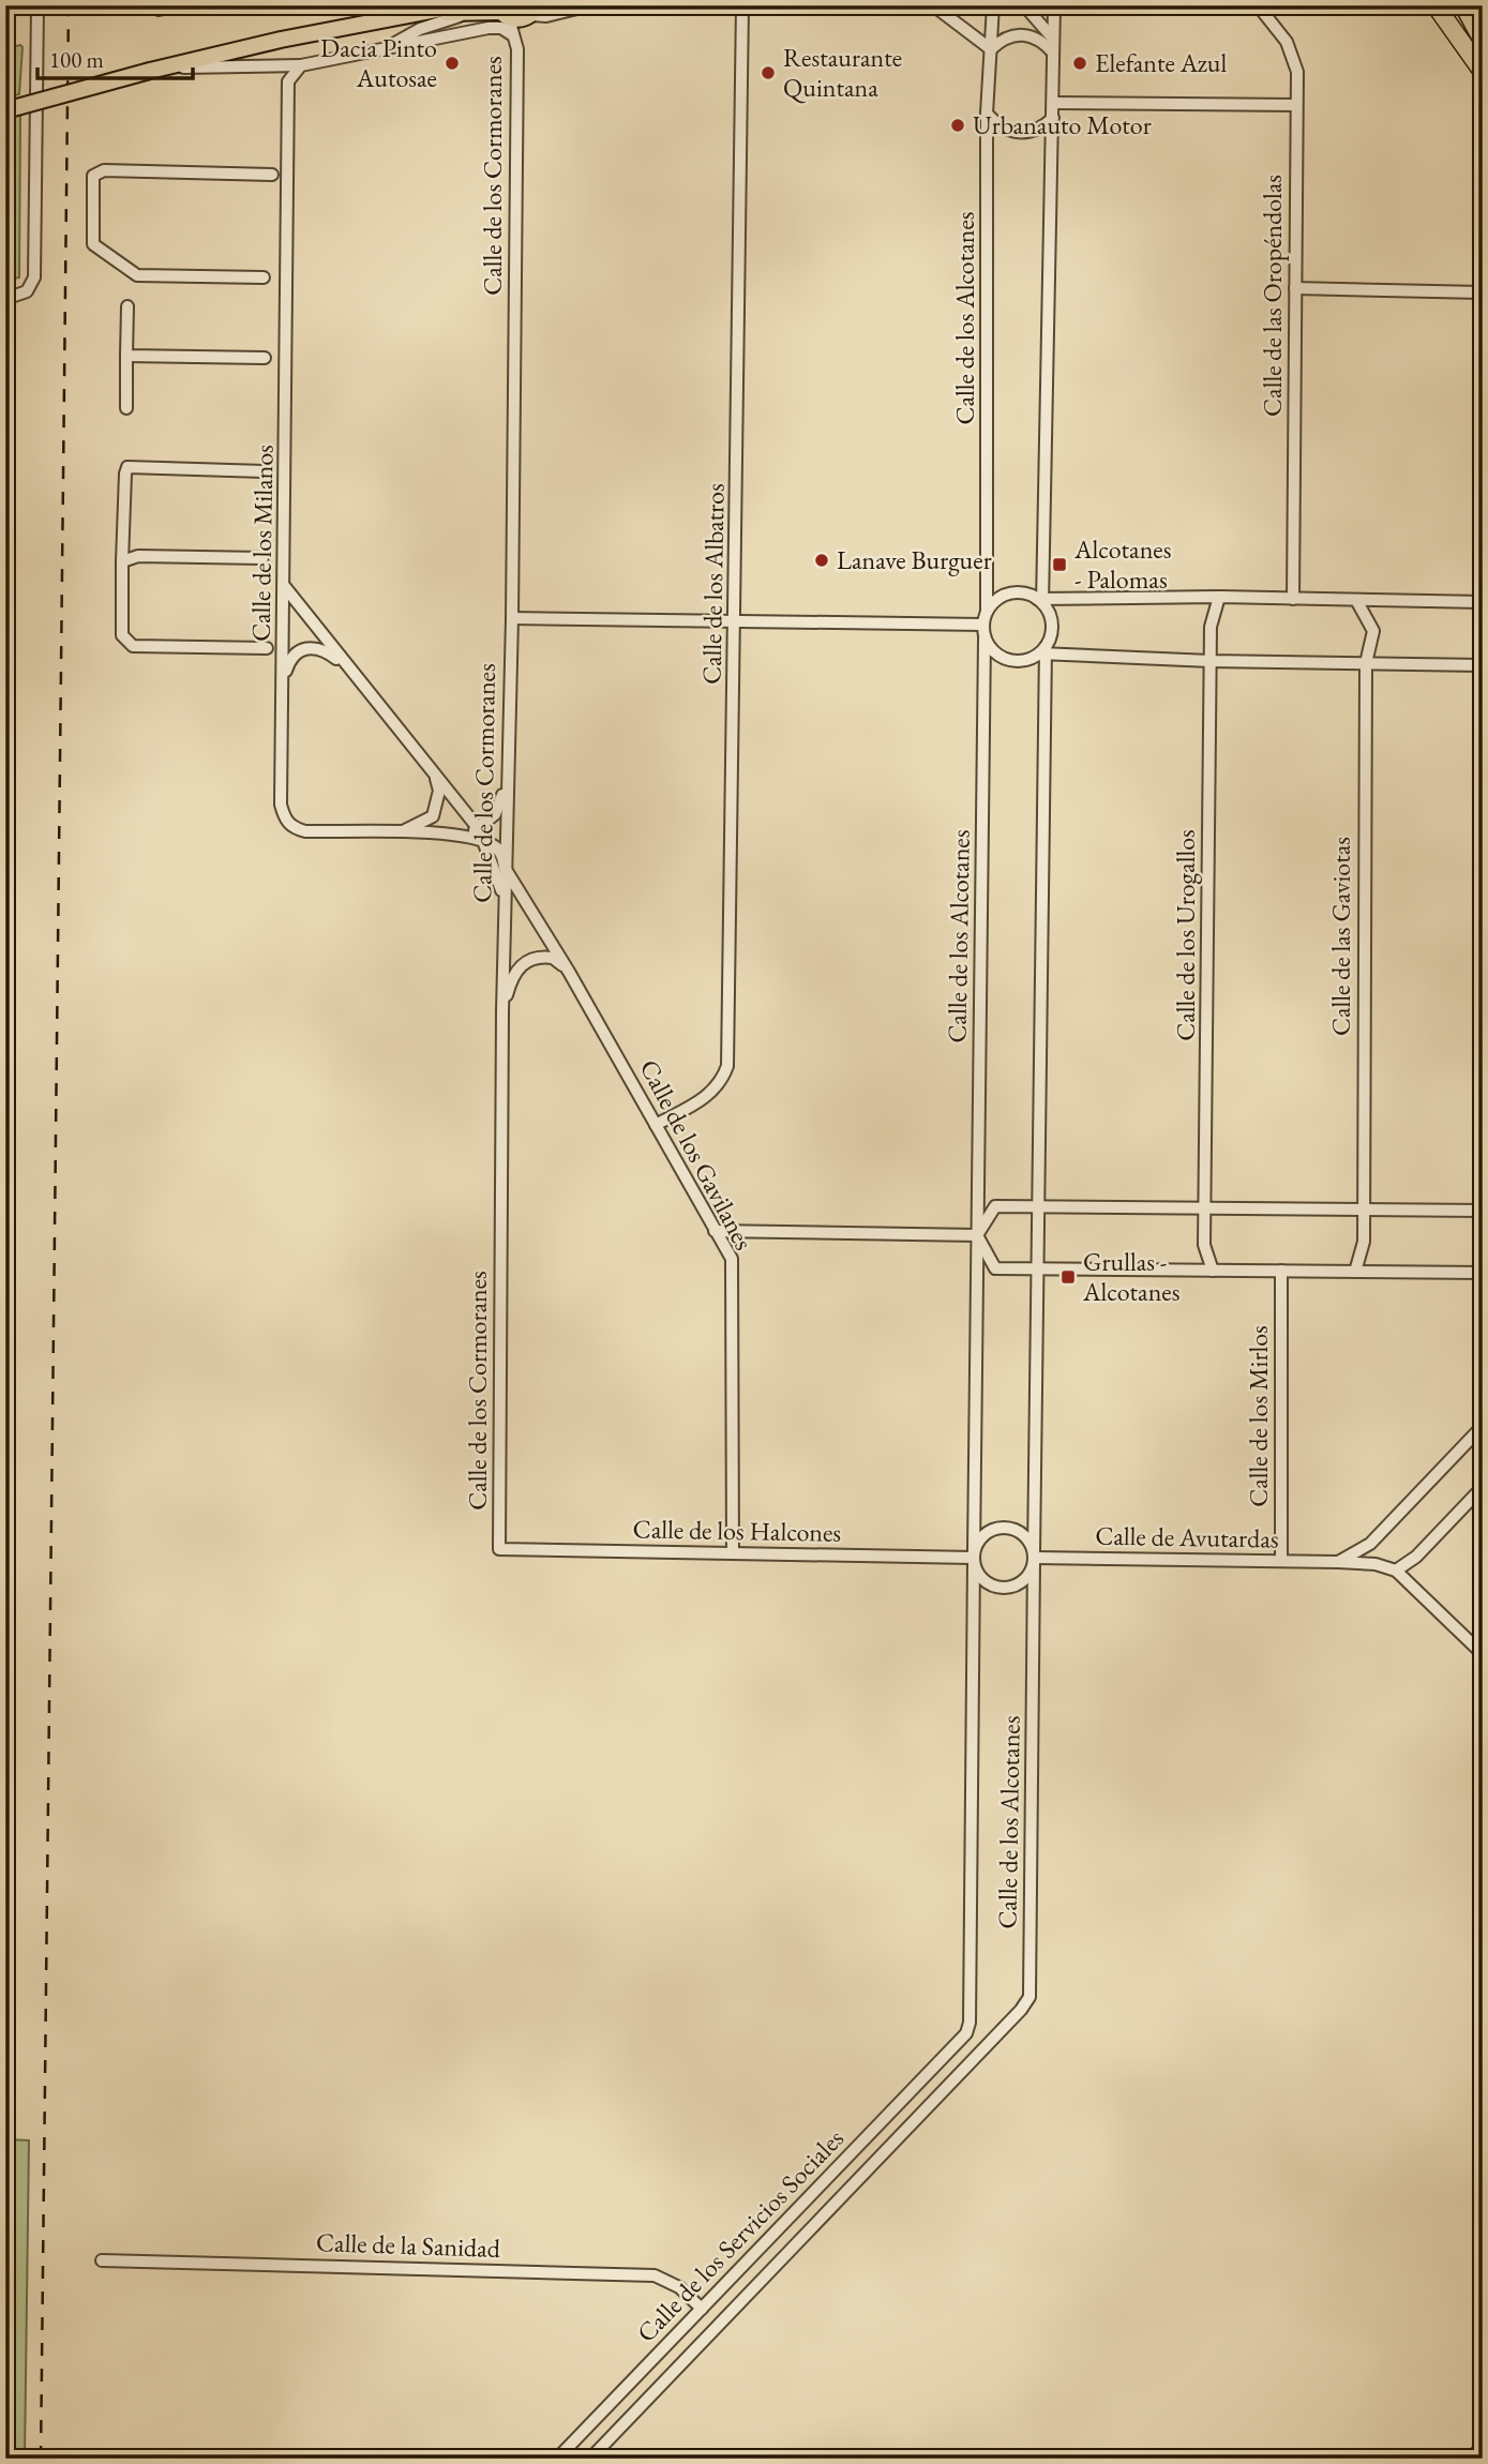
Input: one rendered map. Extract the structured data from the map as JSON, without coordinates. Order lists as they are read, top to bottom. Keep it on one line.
{"streets":{"street":["Calle de los Cormoranes","Calle de las Oropéndolas","Calle de los Alcotanes","Calle de los Milanos","Calle de los Albatros","Calle de los Urogallos","Calle de las Gaviotas","Calle de los Gavilanes","Calle de los Mirlos","Calle de los Halcones","Calle de Avutardas","Calle de los Servicios Sociales","Calle de la Sanidad"]},"crossings":[["Calle de los Cormoranes","Calle de los Gavilanes"],["Calle de los Cormoranes","Calle de los Halcones"],["Calle de los Alcotanes","Calle de los Halcones"],["Calle de los Alcotanes","Calle de Avutardas"],["Calle de los Alcotanes","Calle de los Servicios Sociales"],["Calle de los Milanos","Calle de los Gavilanes"],["Calle de los Albatros","Calle de los Gavilanes"],["Calle de los Gavilanes","Calle de los Halcones"],["Calle de los Mirlos","Calle de Avutardas"],["Calle de los Halcones","Calle de Avutardas"],["Calle de los Servicios Sociales","Calle de la Sanidad"]],"places":{"other":["Dacia Pinto Autosae","Elefante Azul","Restaurante Quintana","Urbanauto Motor","Lanave Burguer"],"transit":["Alcotanes - Palomas","Grullas - Alcotanes"]},"scale_bar":"100 m"}
